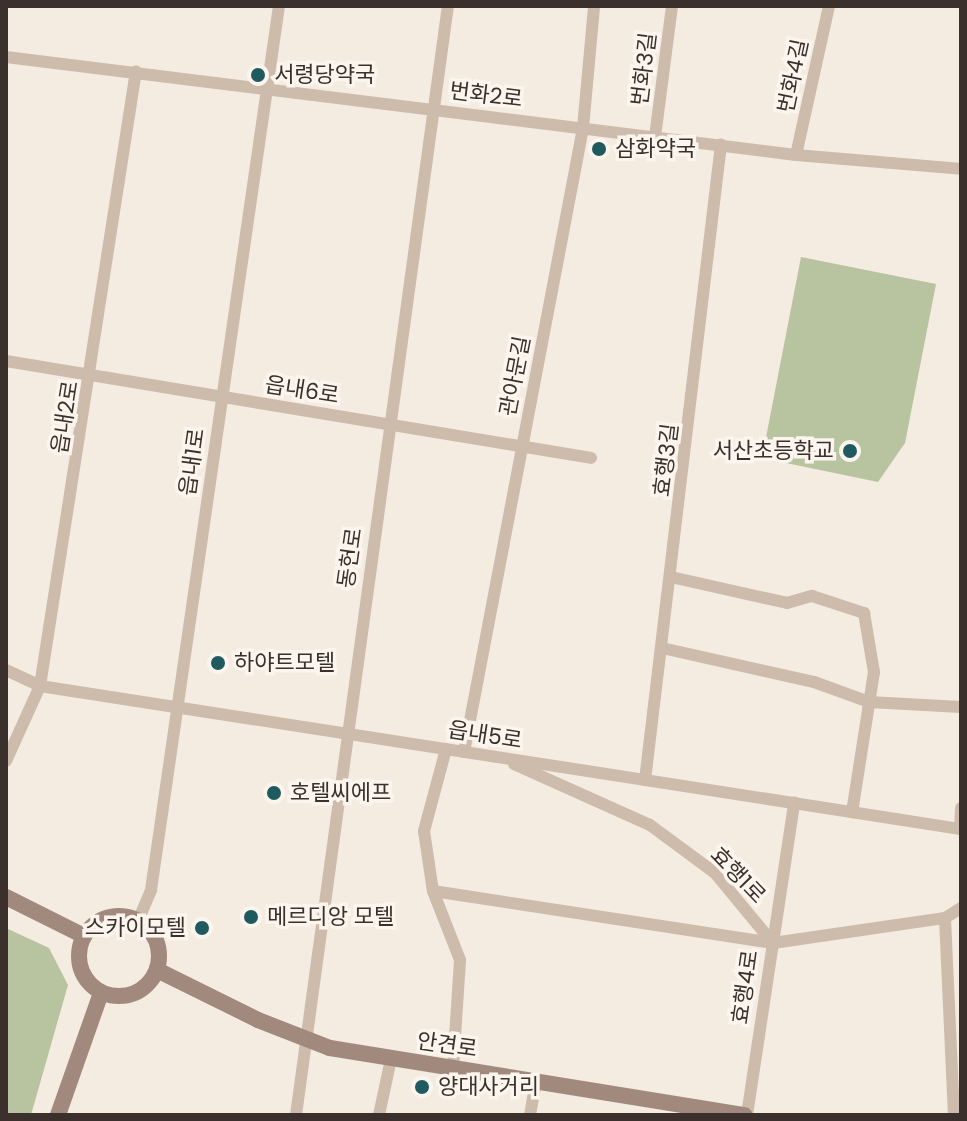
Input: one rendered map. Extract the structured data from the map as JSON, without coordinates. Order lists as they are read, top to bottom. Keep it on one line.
{"streets":{"main road":["안견로"],"street":["번화3길","번화4길","번화2로","관아문길","읍내6로","읍내2로","효행3길","읍내1로","동헌로","읍내5로","효행1로","효행4로"]},"crossings":[["번화3길","번화2로"],["번화4길","번화2로"],["번화2로","관아문길"],["번화2로","읍내2로"],["번화2로","효행3길"],["번화2로","읍내1로"],["번화2로","동헌로"],["관아문길","읍내6로"],["관아문길","읍내5로"],["읍내6로","읍내2로"],["읍내6로","읍내1로"],["읍내6로","동헌로"],["읍내2로","읍내5로"],["효행3길","읍내5로"],["읍내1로","읍내5로"],["읍내1로","안견로"],["동헌로","읍내5로"],["동헌로","안견로"],["읍내5로","효행1로"],["효행1로","효행4로"],["효행4로","안견로"]],"places":["서령당약국","삼화약국","서산초등학교","하야트모텔","호텔씨에프","메르디앙 모텔","스카이모텔","양대사거리"]}
